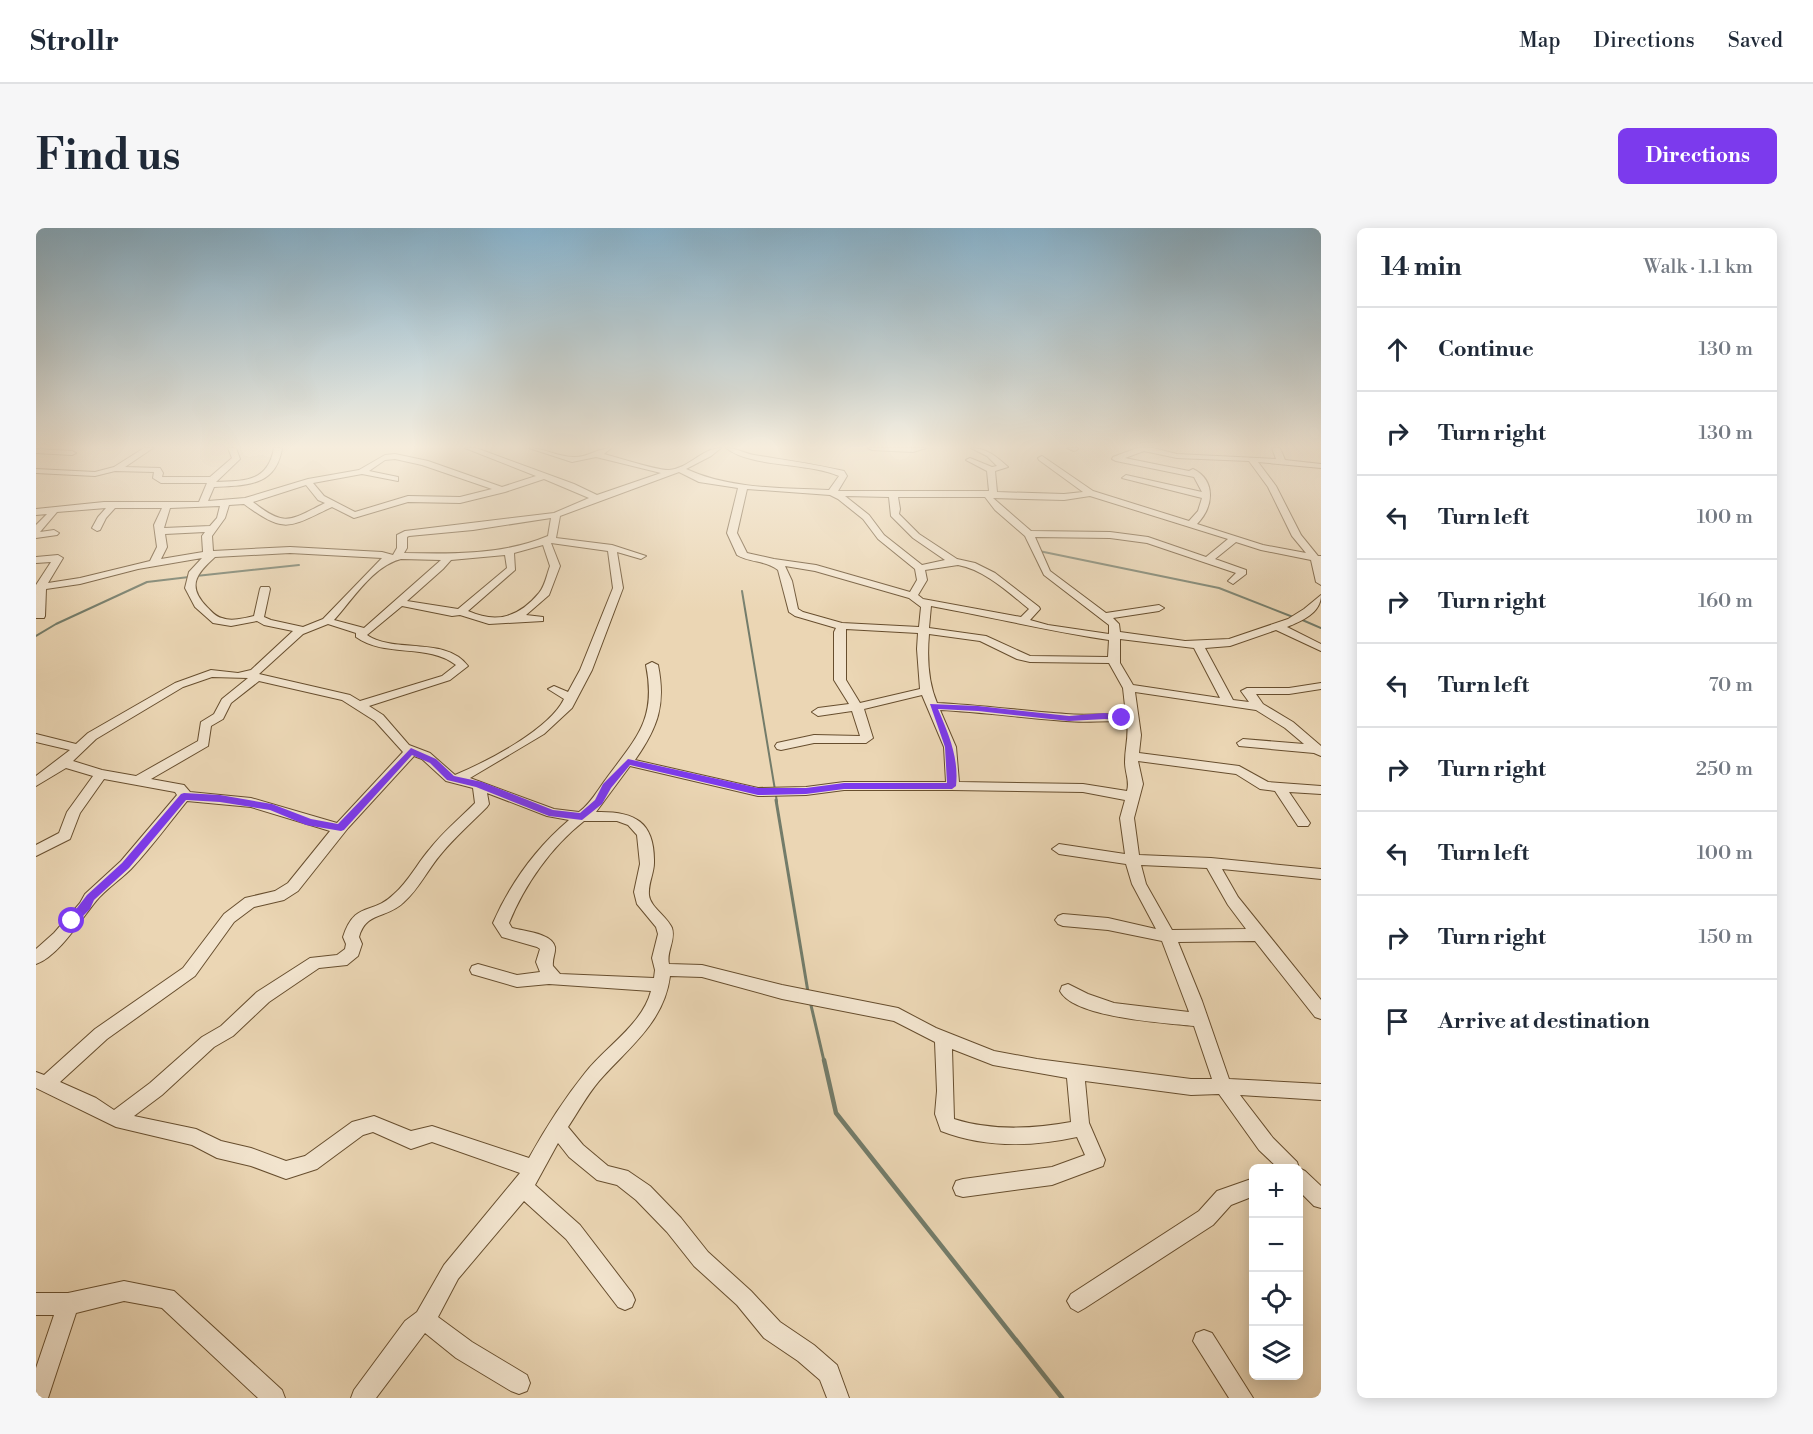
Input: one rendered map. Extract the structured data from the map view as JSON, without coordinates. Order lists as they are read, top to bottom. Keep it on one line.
{"page":{"header":"Strollr","nav":["Map","Directions","Saved"],"buttons":"Directions","title":"Find us","heading":["14 min","Walk · 1.1 km"],"list":[["Continue","130 m"],["Turn right","130 m"],["Turn left","100 m"],["Turn right","160 m"],["Turn left","70 m"],["Turn right","250 m"],["Turn left","100 m"],["Turn right","150 m"],"Arrive at destination"],"map_buttons":["+","−"]}}
